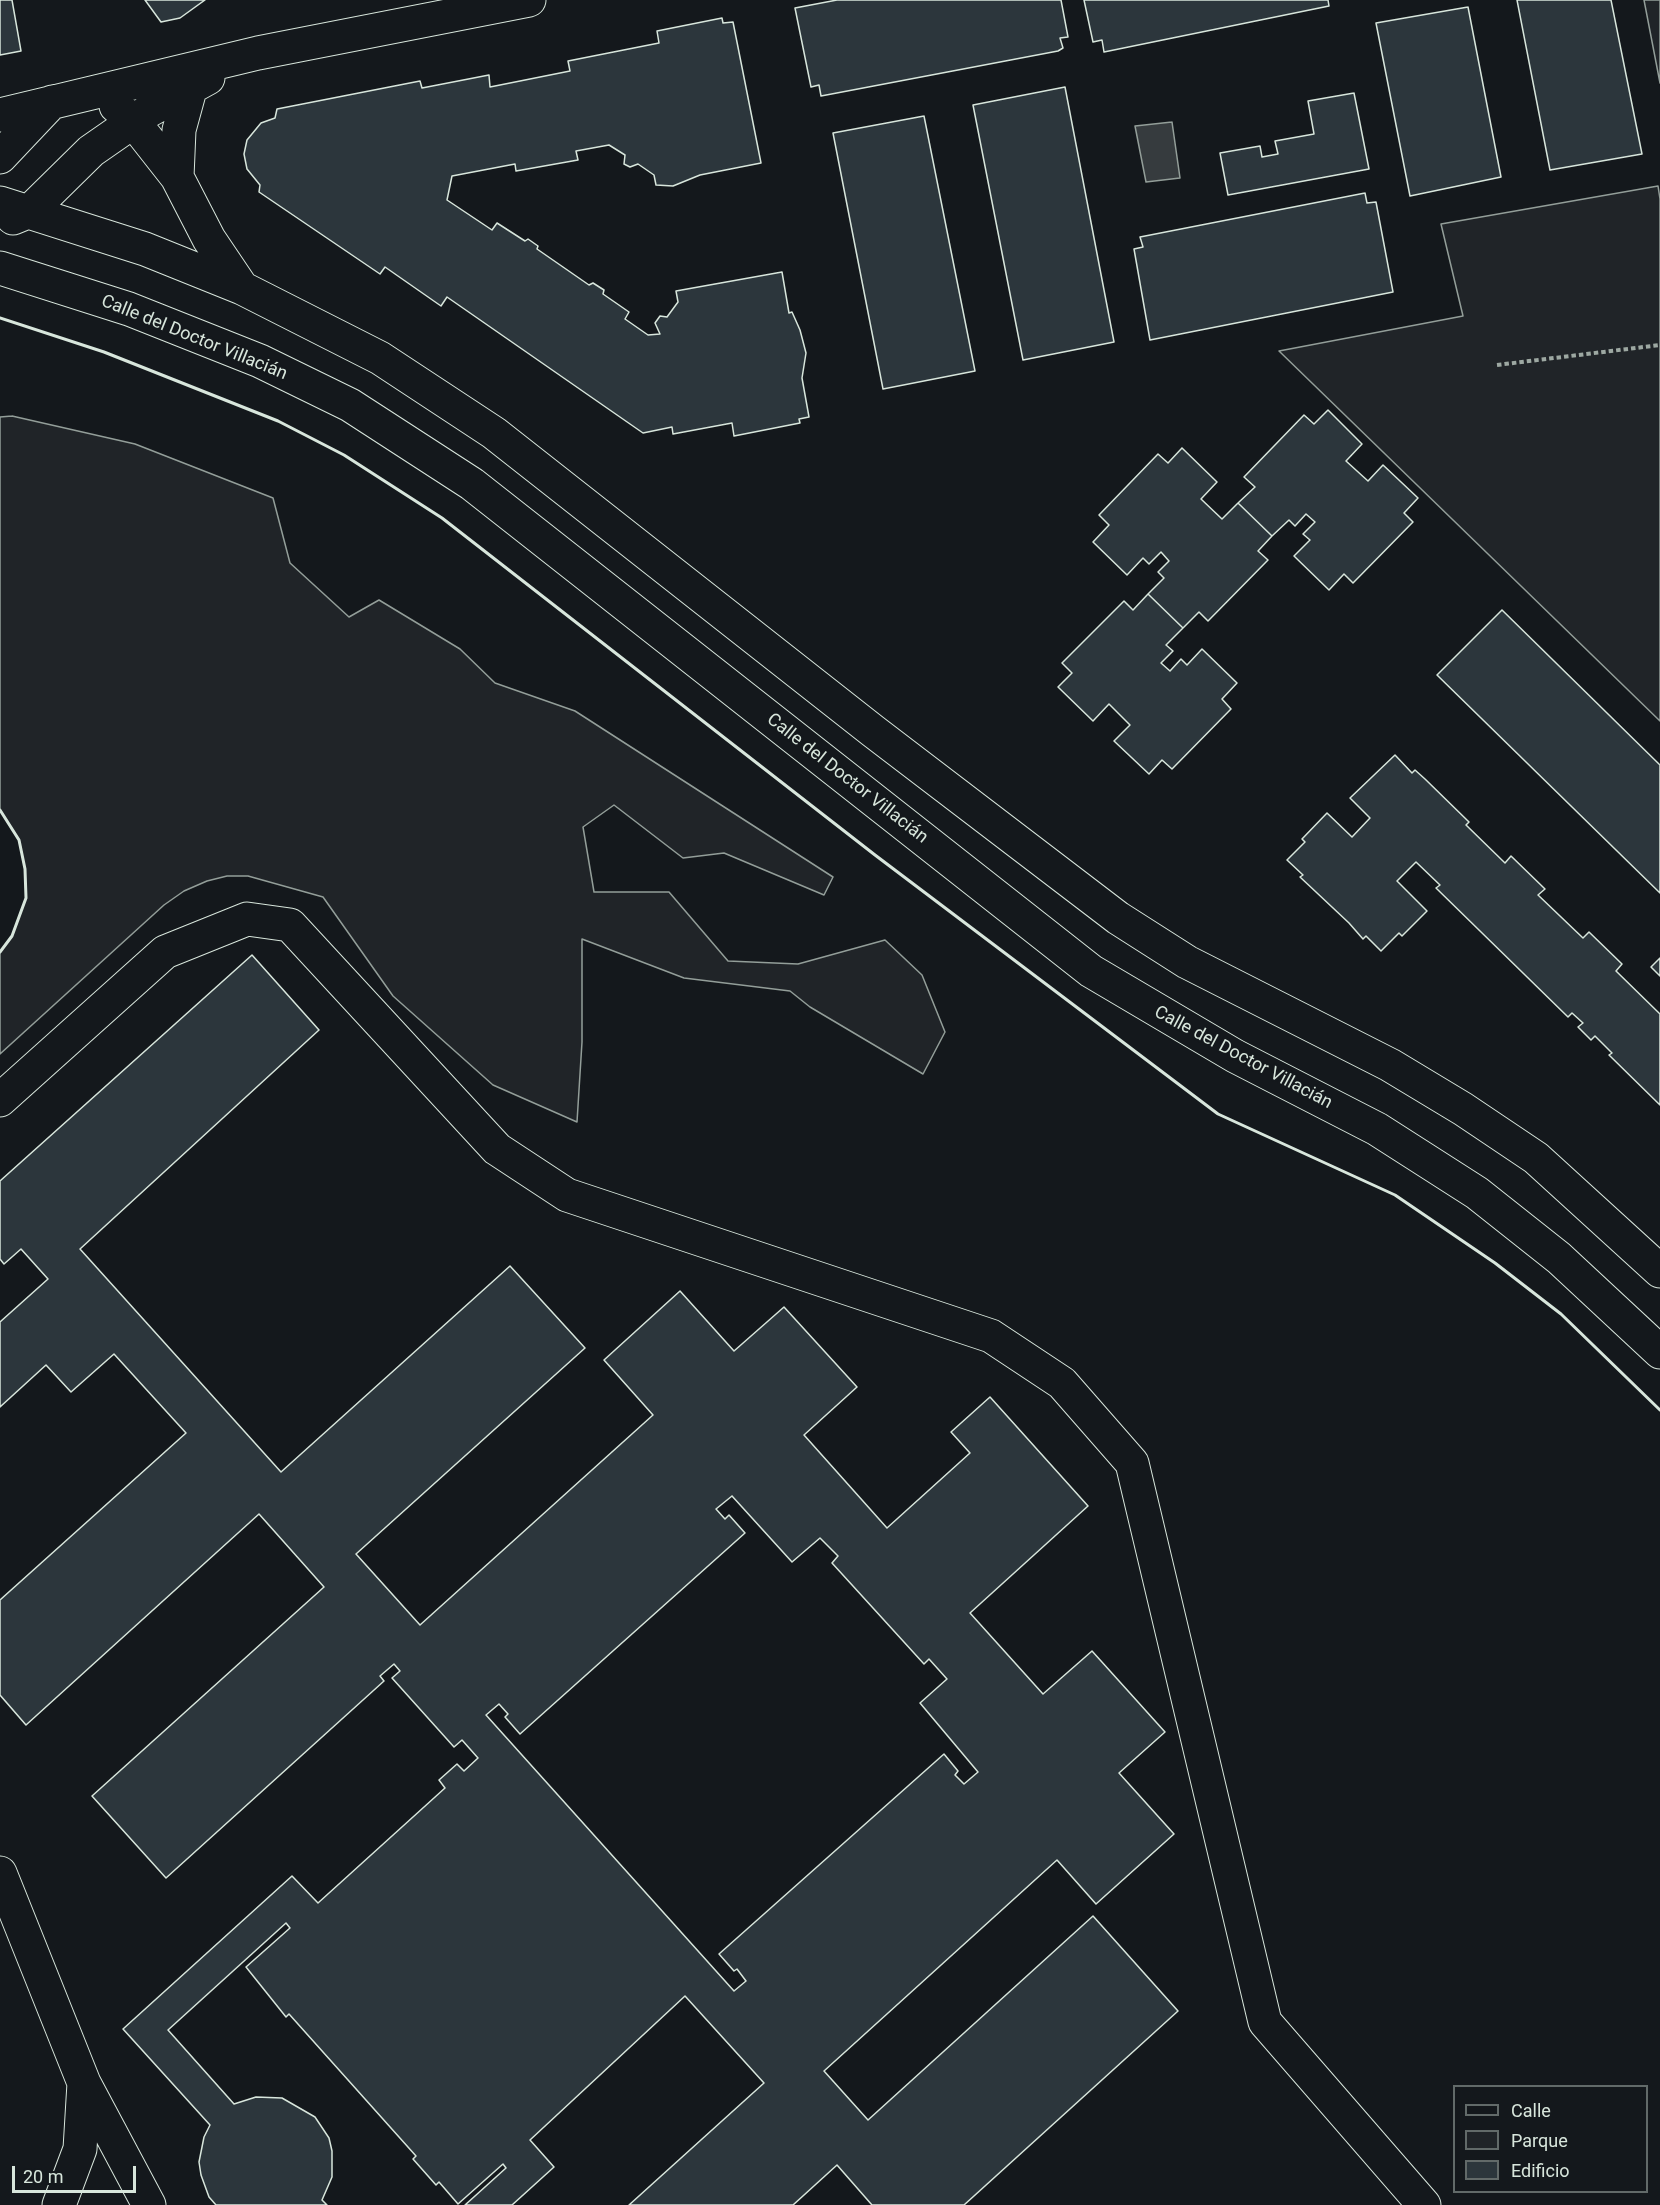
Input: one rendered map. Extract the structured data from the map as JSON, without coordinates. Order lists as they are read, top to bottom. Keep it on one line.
{"streets":{"street":["Calle del Doctor Villacián"]},"legend":["Calle","Parque","Edificio"],"scale_bar":"20 m"}
